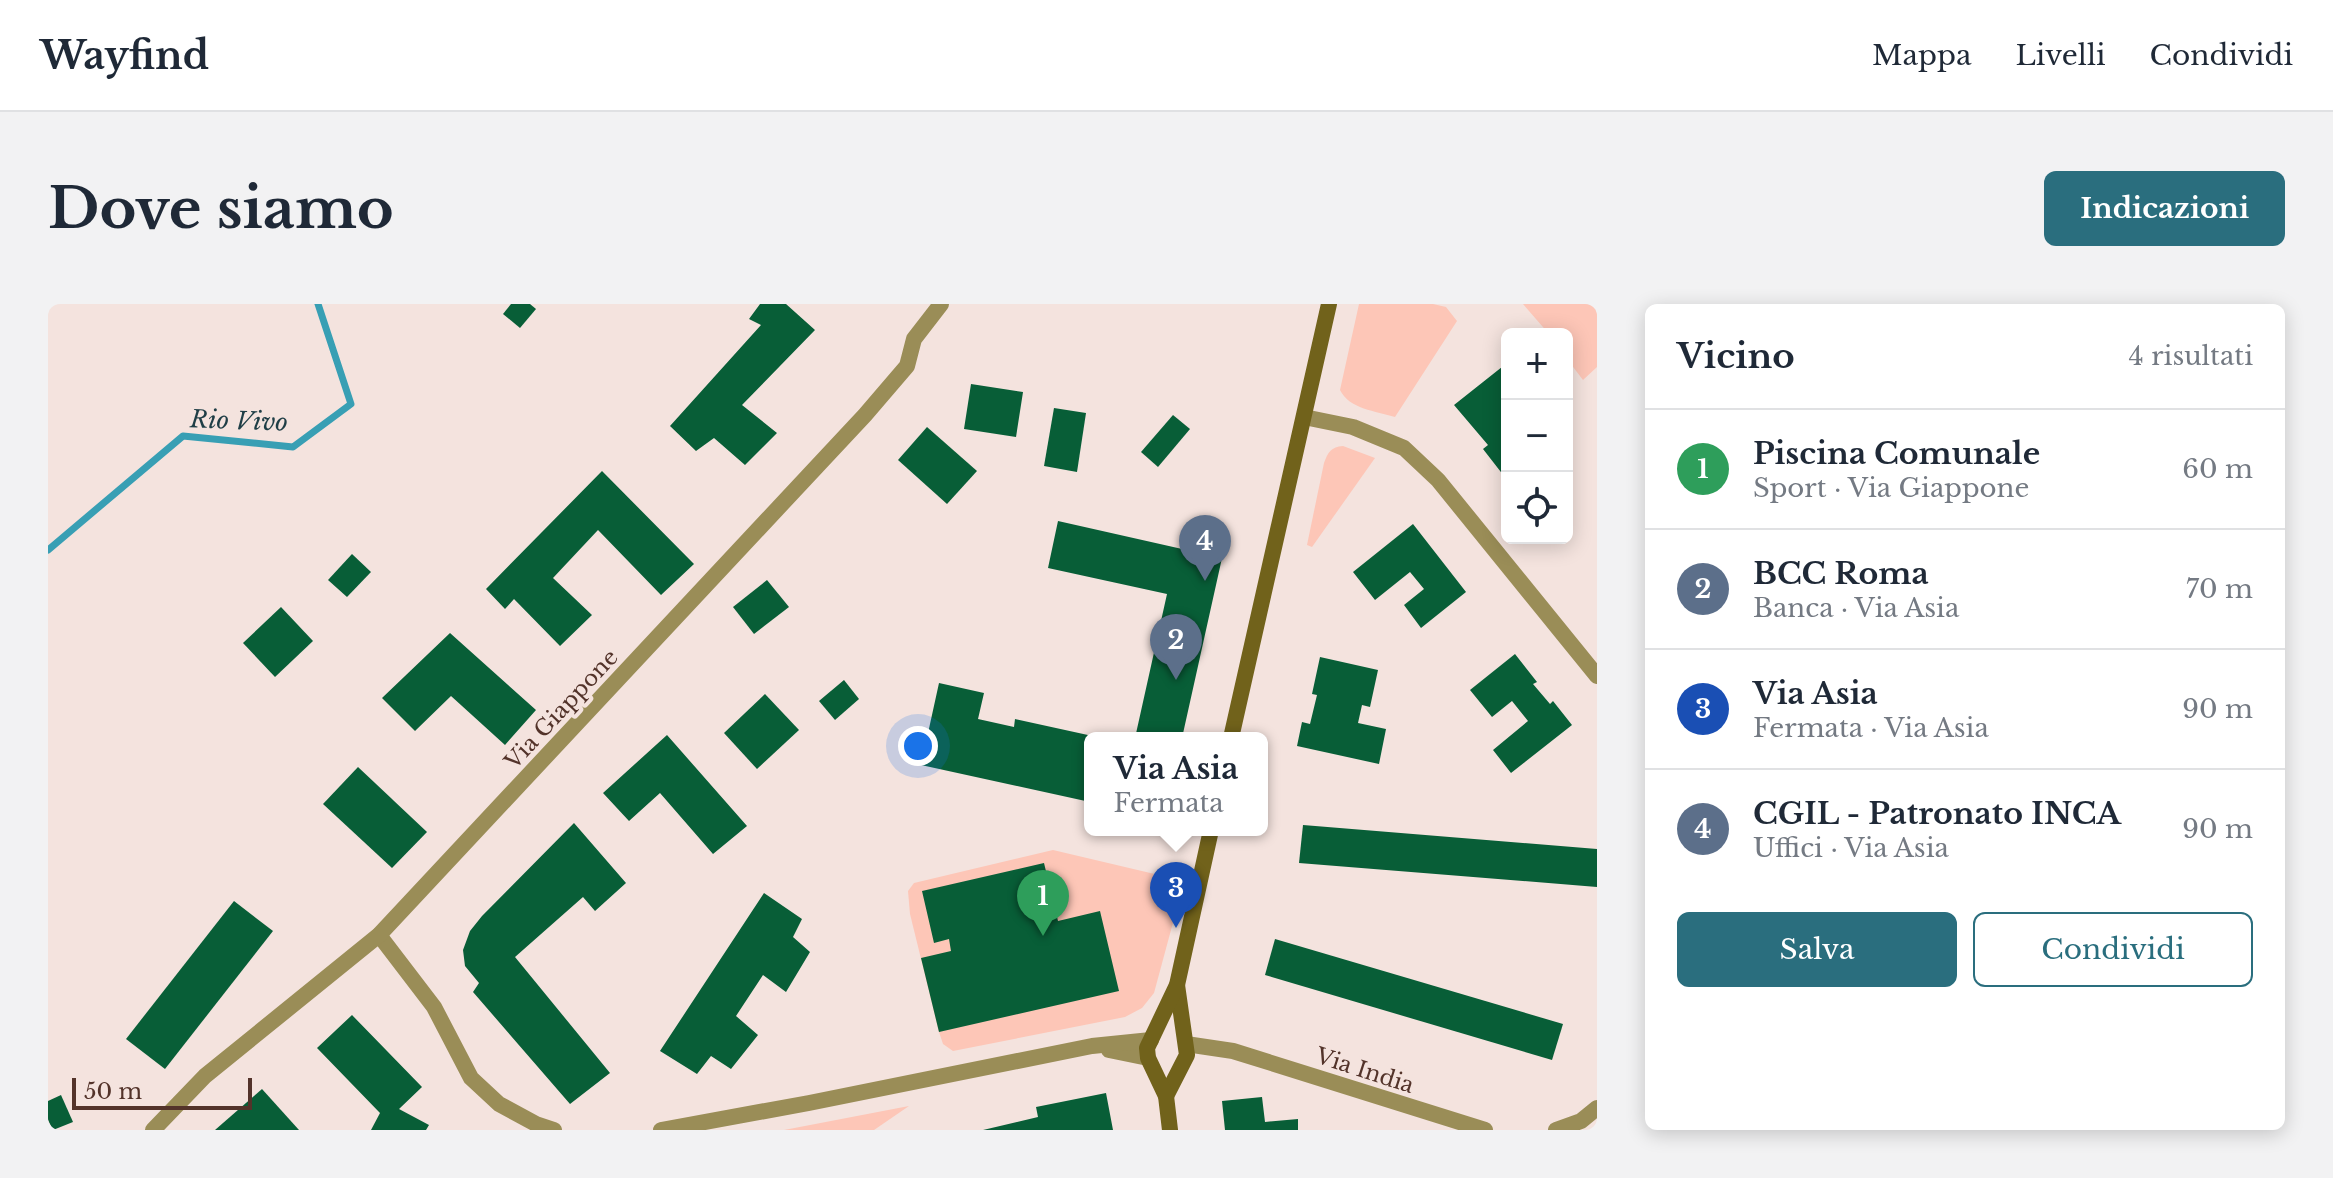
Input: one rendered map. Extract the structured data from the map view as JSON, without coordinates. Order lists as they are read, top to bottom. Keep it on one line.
{"streets":{"street":["Via Giappone","Via India"]},"water":["Rio Vivo"],"scale_bar":"50 m","page":{"header":"Wayfind","nav":["Mappa","Livelli","Condividi"],"buttons":["Indicazioni",["Salva","Condividi"]],"title":"Dove siamo","heading":["Vicino","4 risultati"],"map_buttons":["+","−"],"list":[{"mark":"1","name":"Piscina Comunale","note":"Sport · Via Giappone","value":"60 m"},{"mark":"2","name":"BCC Roma","note":"Banca · Via Asia","value":"70 m"},{"mark":"3","name":"Via Asia","note":"Fermata · Via Asia","value":"90 m"},{"mark":"4","name":"CGIL - Patronato INCA","note":"Uffici · Via Asia","value":"90 m"}],"pins":["4","2","3","1"],"popup":["Via Asia","Fermata"],"scale":"50 m"}}
